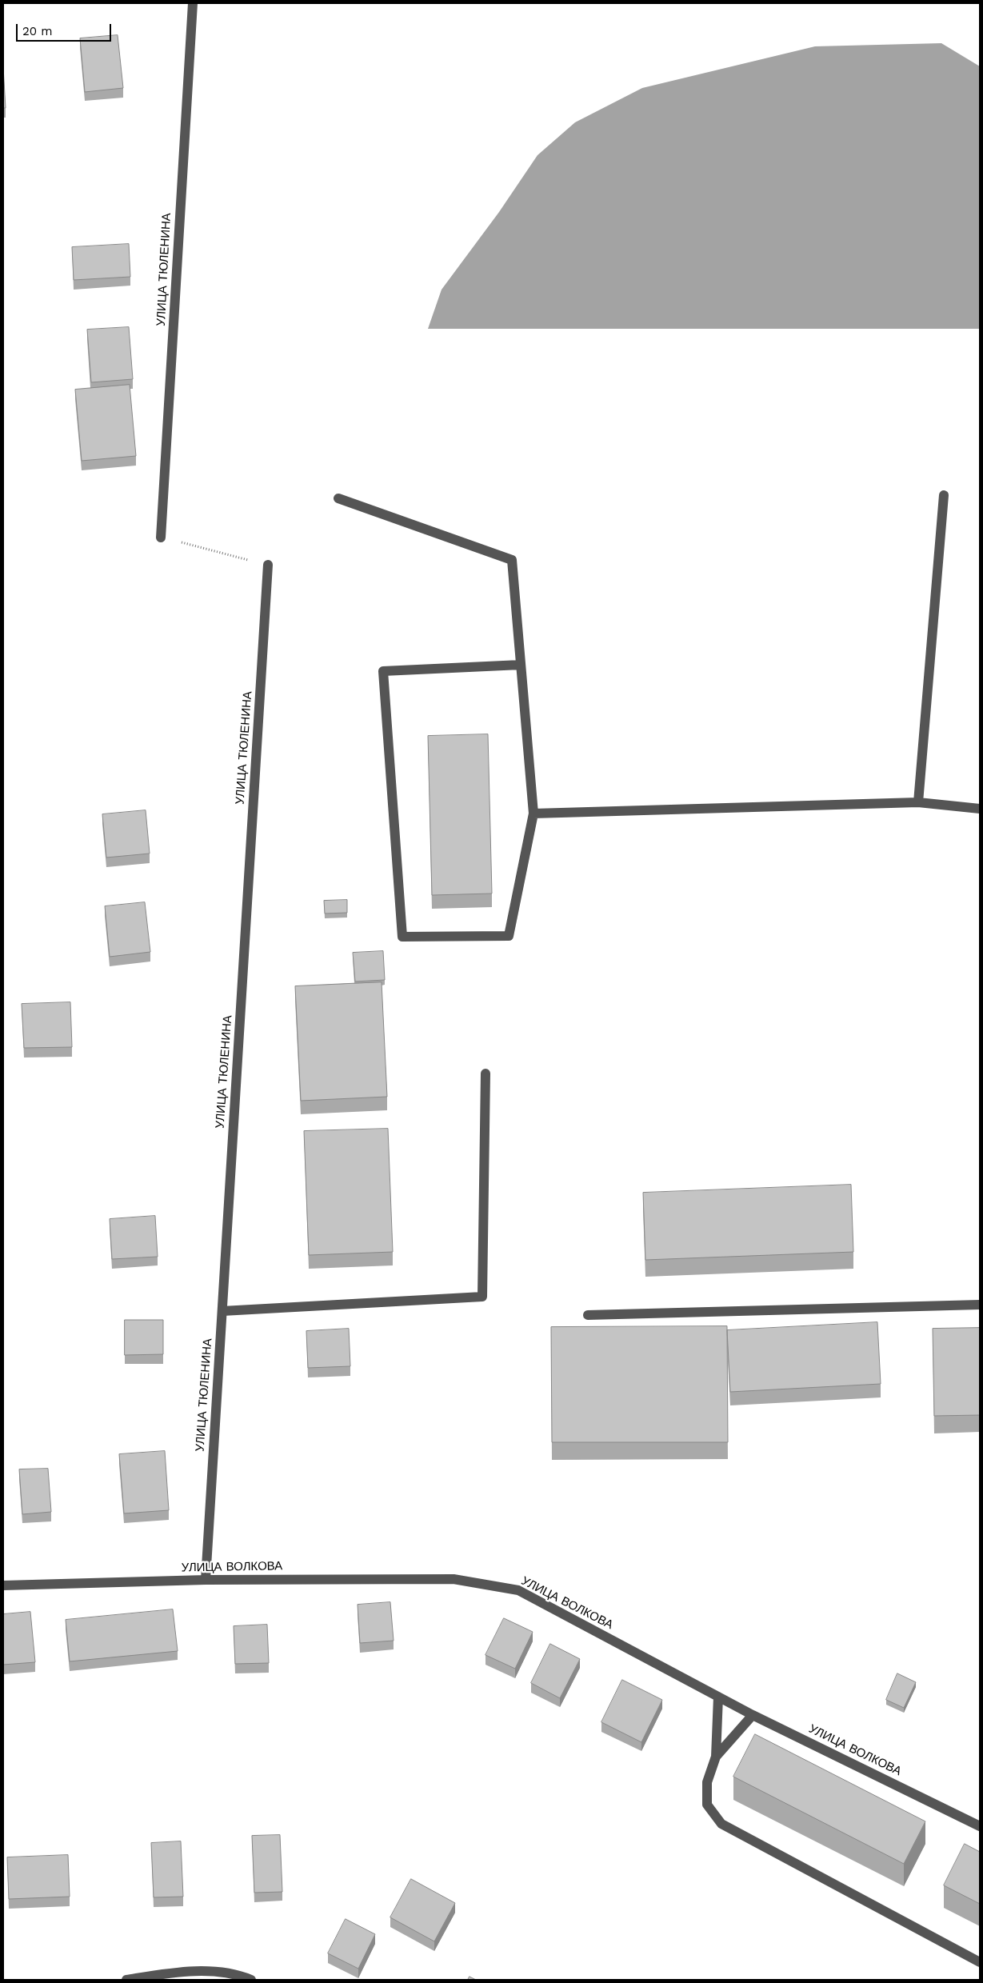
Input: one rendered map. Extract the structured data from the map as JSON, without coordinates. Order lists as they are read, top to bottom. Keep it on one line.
{"streets":{"street":["УЛИЦА ТЮЛЕНИНА","УЛИЦА ВОЛКОВА"]},"crossings":[["УЛИЦА ТЮЛЕНИНА","УЛИЦА ВОЛКОВА"]],"scale_bar":"20 m"}
